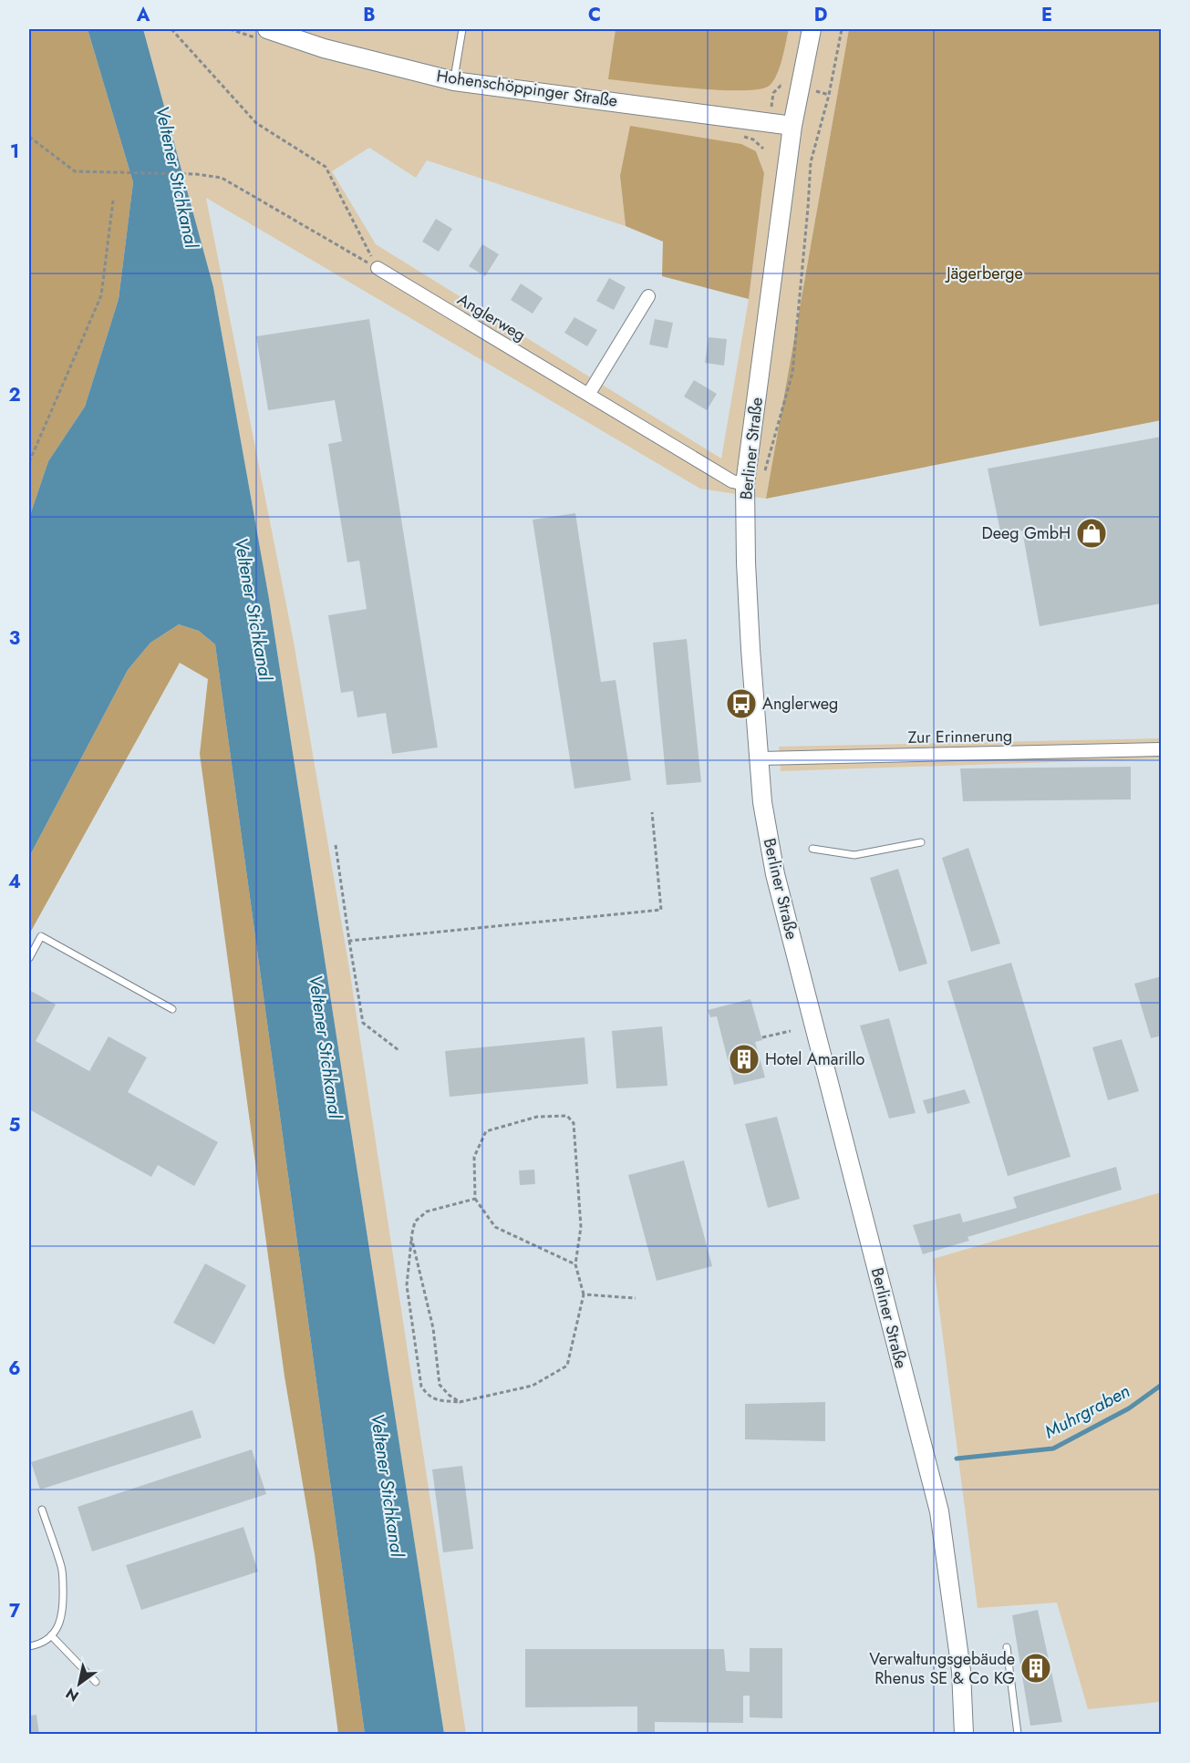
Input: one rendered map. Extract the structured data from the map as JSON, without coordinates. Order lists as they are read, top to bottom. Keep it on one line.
{"streets":{"main road":["Hohenschöppinger Straße","Berliner Straße"],"street":["Anglerweg","Zur Erinnerung"]},"crossings":[["Hohenschöppinger Straße","Berliner Straße"],["Anglerweg","Berliner Straße"],["Berliner Straße","Zur Erinnerung"]],"water":["Veltener Stichkanal","Muhrgraben"],"parks":["Jägerberge"],"places":{"shop":["Deeg GmbH"],"bus stop":["Anglerweg"],"building":["Hotel Amarillo","Verwaltungsgebäude Rhenus SE & Co KG"]},"north":"bottom left","grid":{"columns":["A","B","C","D","E"],"rows":["1","2","3","4","5","6","7"]}}
